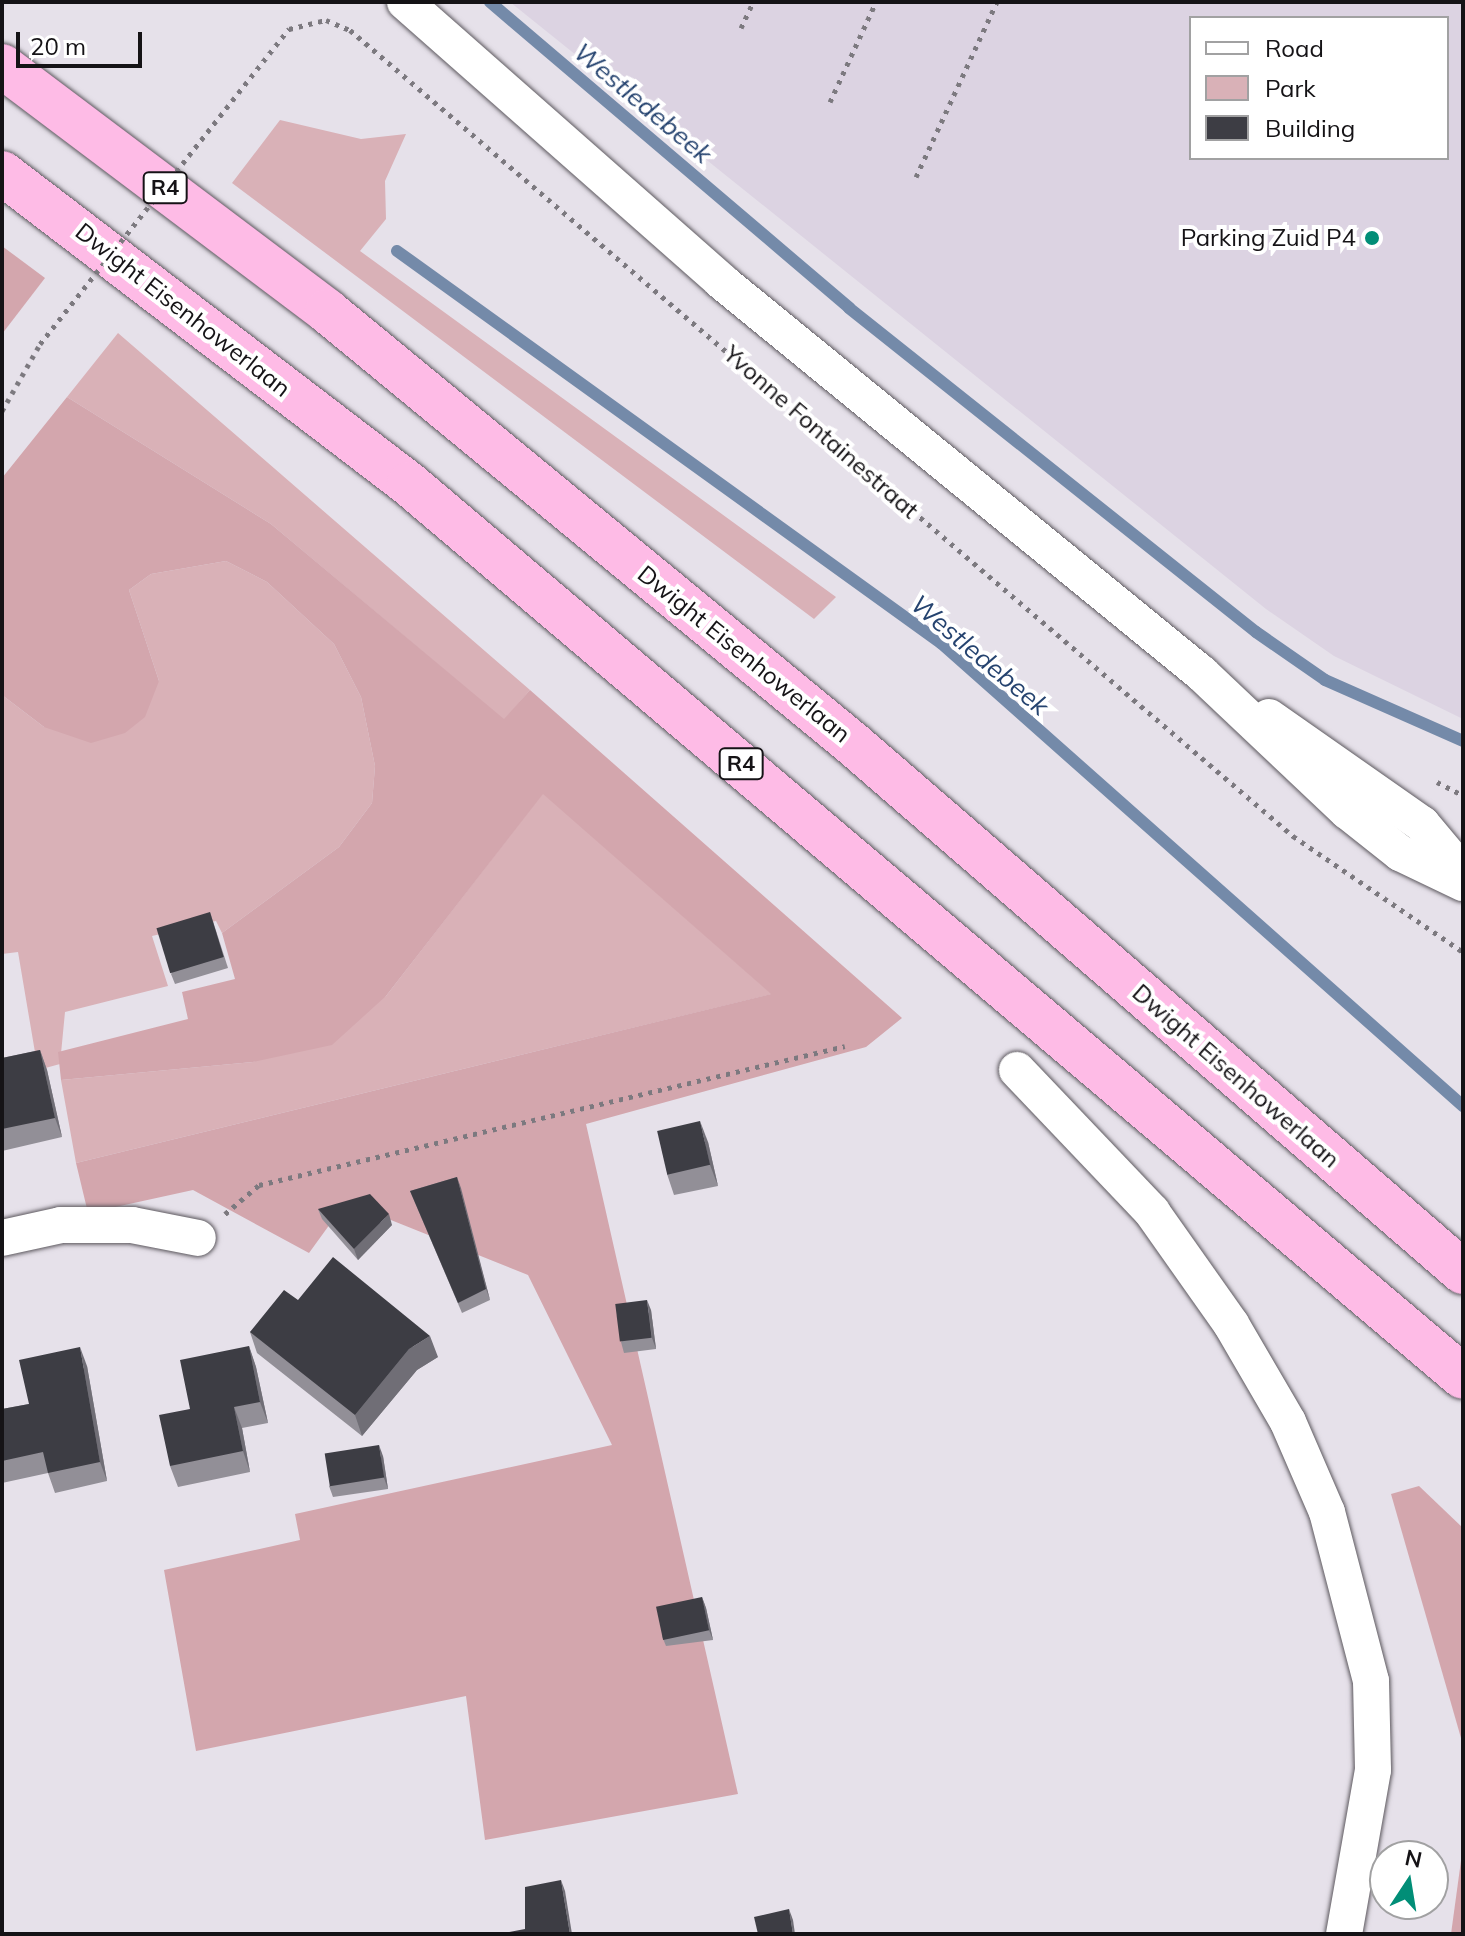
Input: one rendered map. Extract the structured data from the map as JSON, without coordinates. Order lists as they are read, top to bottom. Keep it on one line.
{"streets":{"highway":["R4","Dwight Eisenhowerlaan"],"street":["Yvonne Fontainestraat"]},"water":["Westledebeek"],"places":["Parking Zuid P4"],"legend":["Road","Park","Building"],"scale_bar":"20 m","north":"top"}
